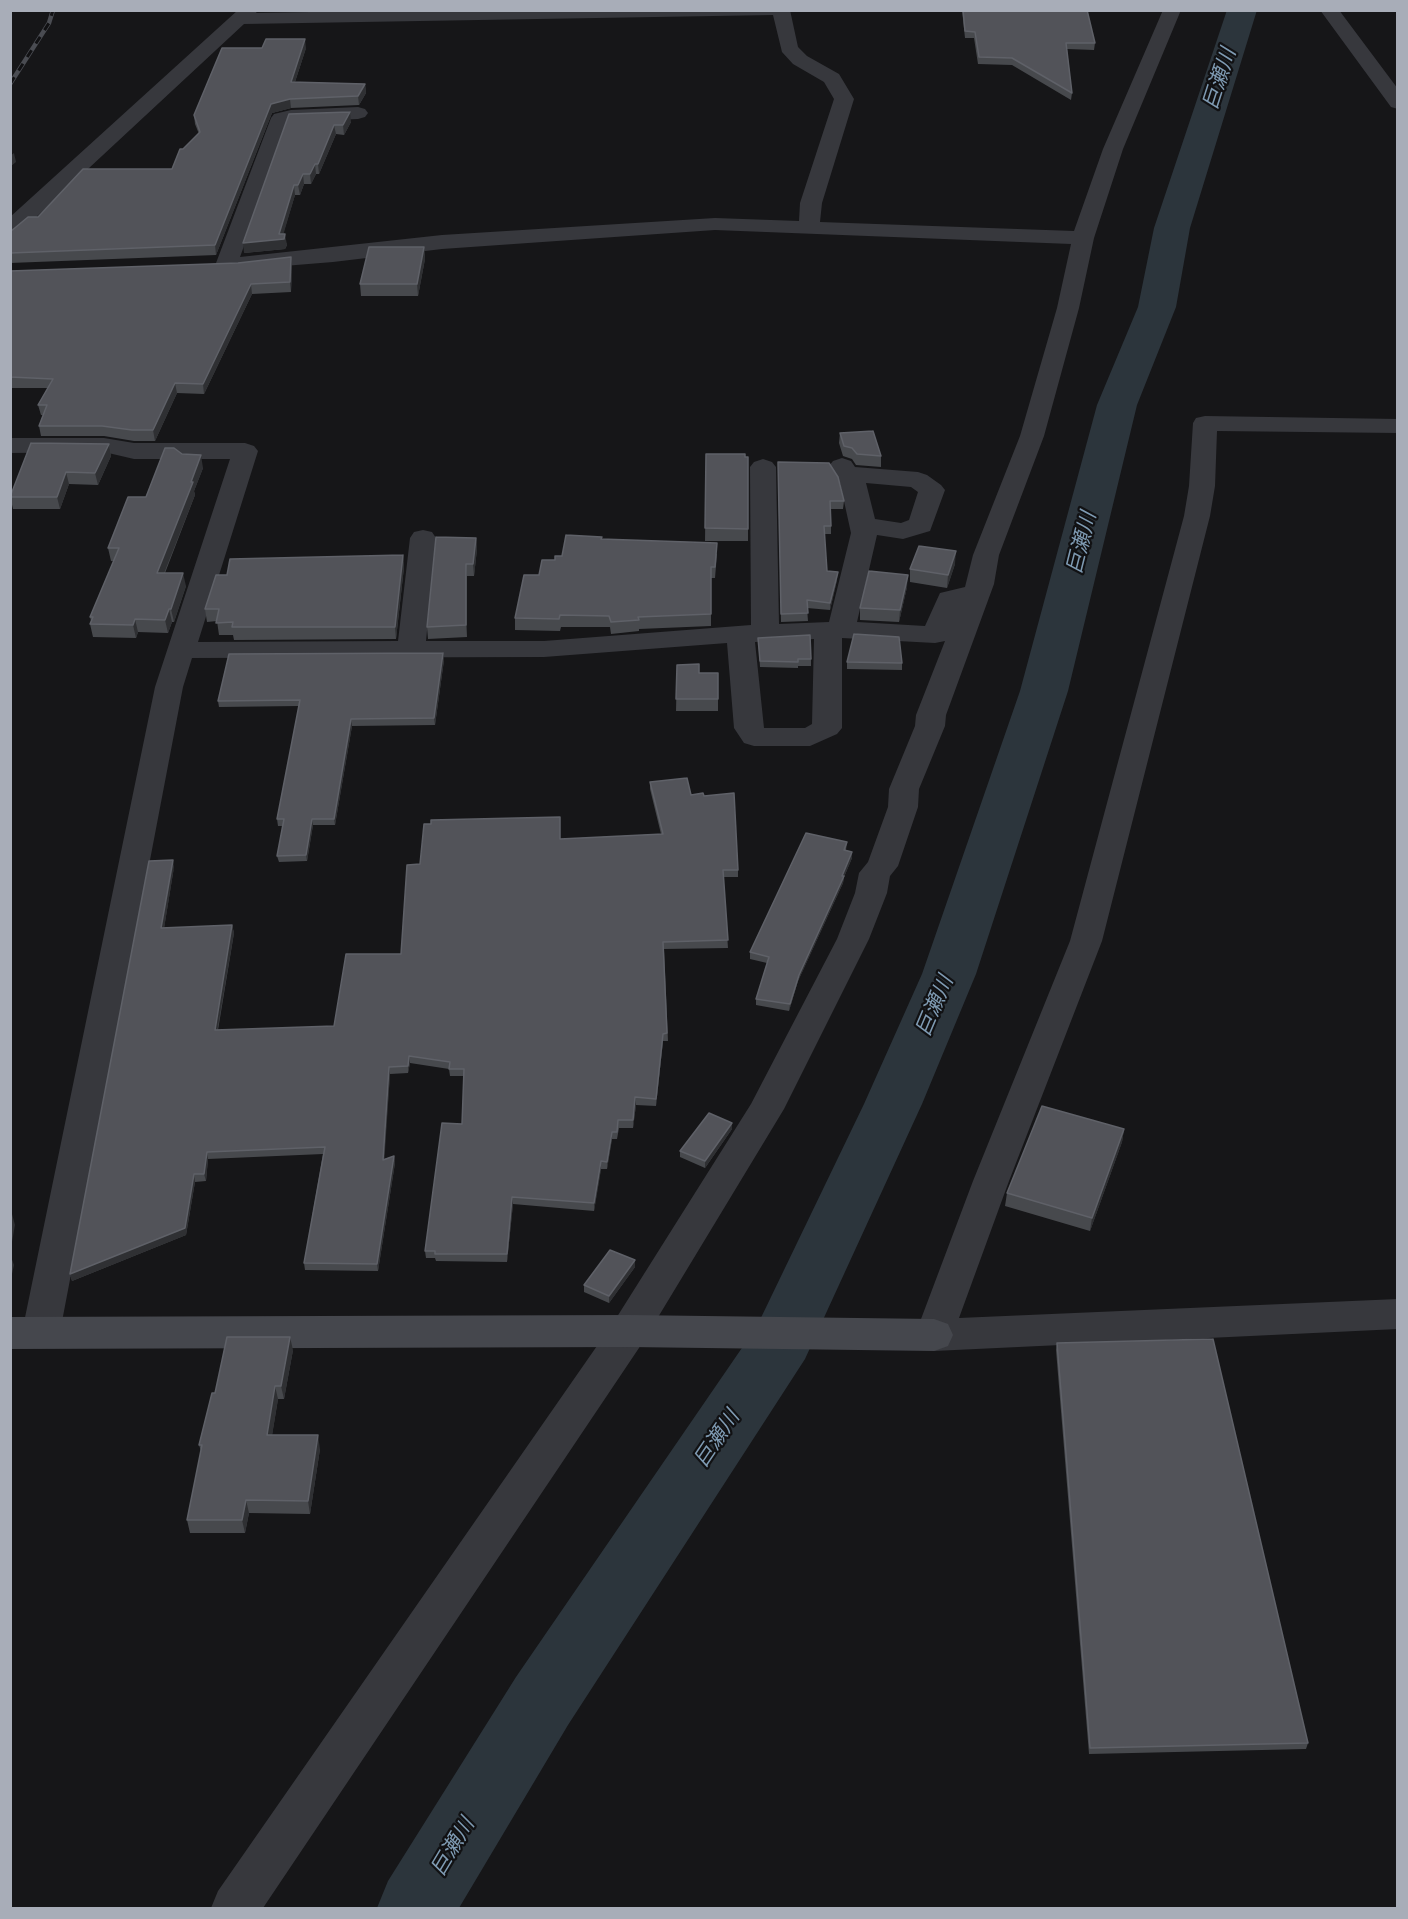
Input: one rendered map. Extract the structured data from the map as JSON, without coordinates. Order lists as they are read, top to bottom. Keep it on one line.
{"water":["巨瀬川"]}
